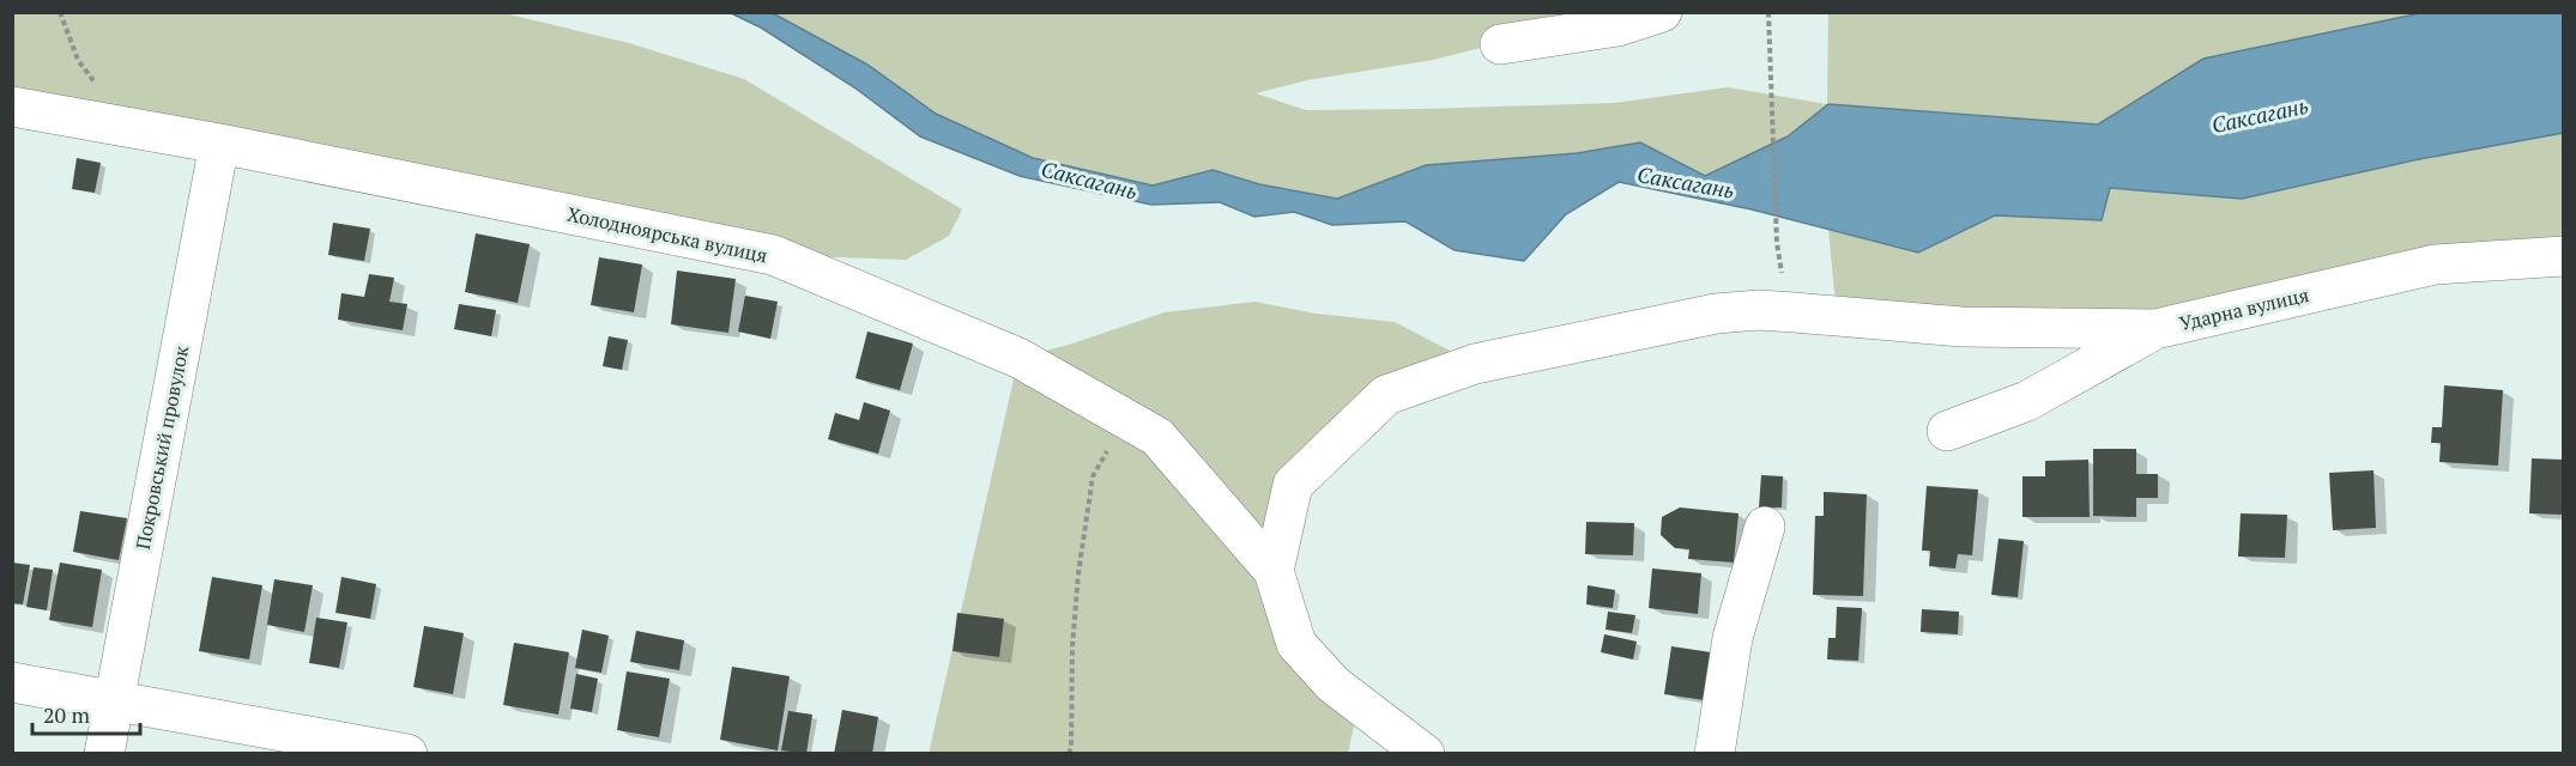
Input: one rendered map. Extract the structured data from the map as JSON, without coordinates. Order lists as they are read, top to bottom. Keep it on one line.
{"streets":{"street":["Холодноярська вулиця","Ударна вулиця","Покровський провулок"]},"crossings":[["Холодноярська вулиця","Покровський провулок"]],"water":["Саксагань"],"scale_bar":"20 m"}
